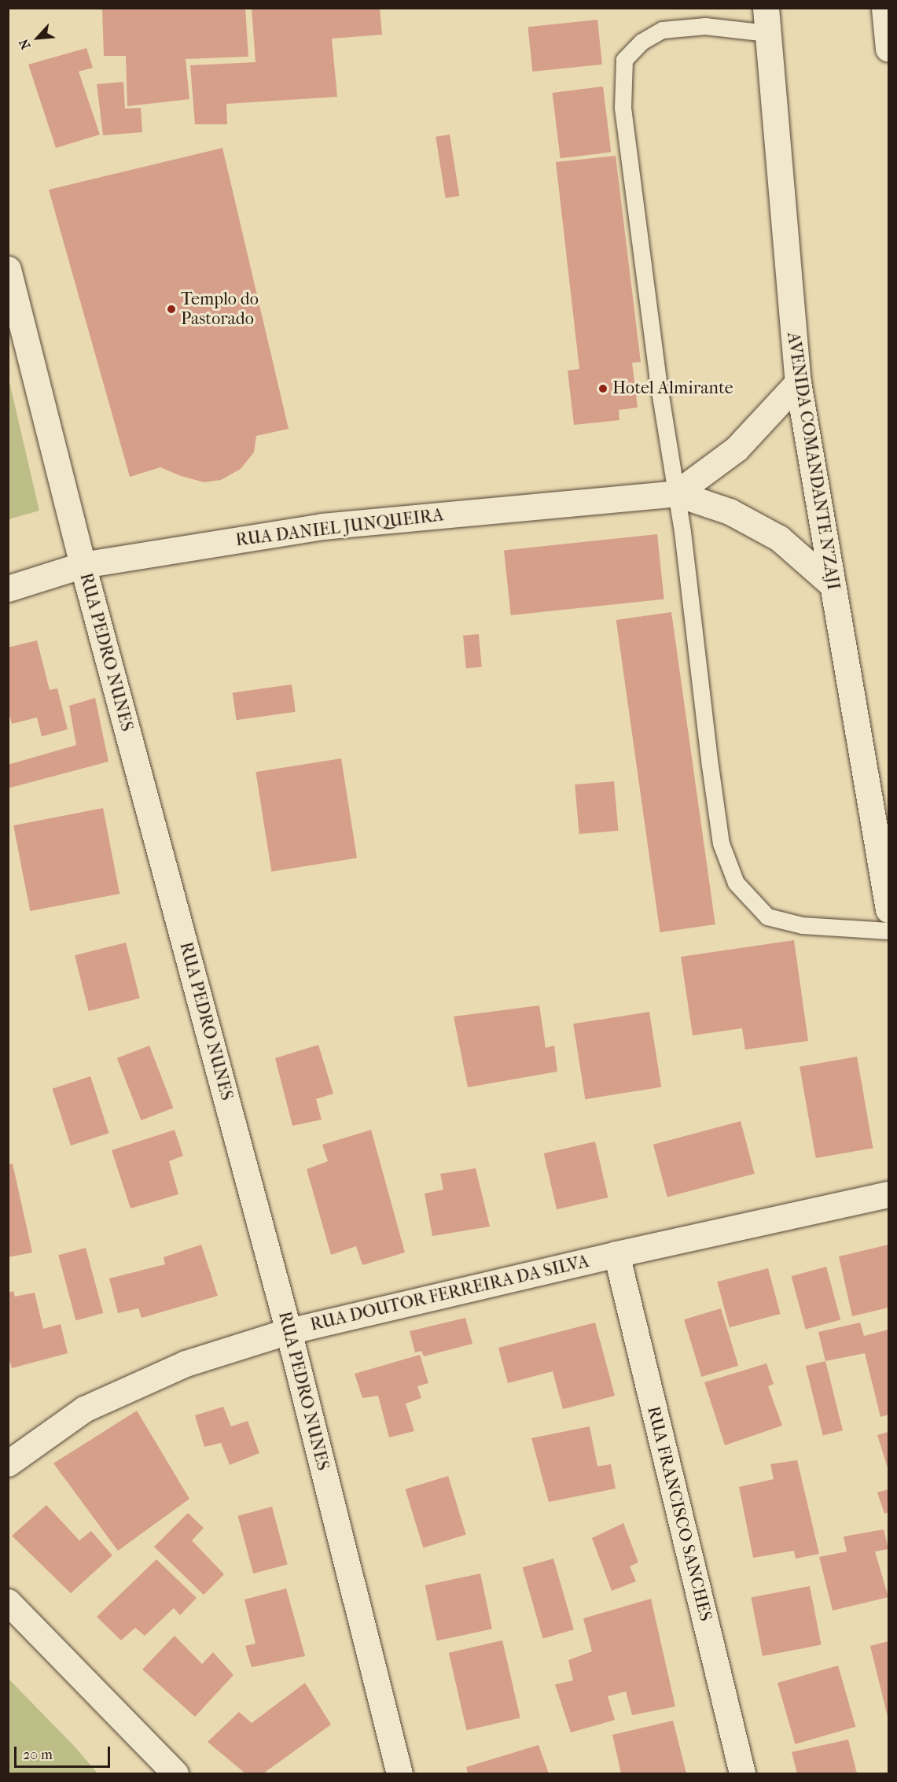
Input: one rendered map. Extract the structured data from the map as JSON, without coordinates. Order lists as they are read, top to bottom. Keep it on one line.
{"streets":{"street":["AVENIDA COMANDANTE N'ZAJI","RUA DANIEL JUNQUEIRA","RUA PEDRO NUNES","RUA DOUTOR FERREIRA DA SILVA","RUA FRANCISCO SANCHES"]},"crossings":[["AVENIDA COMANDANTE N'ZAJI","RUA DANIEL JUNQUEIRA"],["RUA DANIEL JUNQUEIRA","RUA PEDRO NUNES"],["RUA PEDRO NUNES","RUA DOUTOR FERREIRA DA SILVA"],["RUA DOUTOR FERREIRA DA SILVA","RUA FRANCISCO SANCHES"]],"places":["Templo do Pastorado","Hotel Almirante"],"scale_bar":"20 m","north":"bottom left"}
